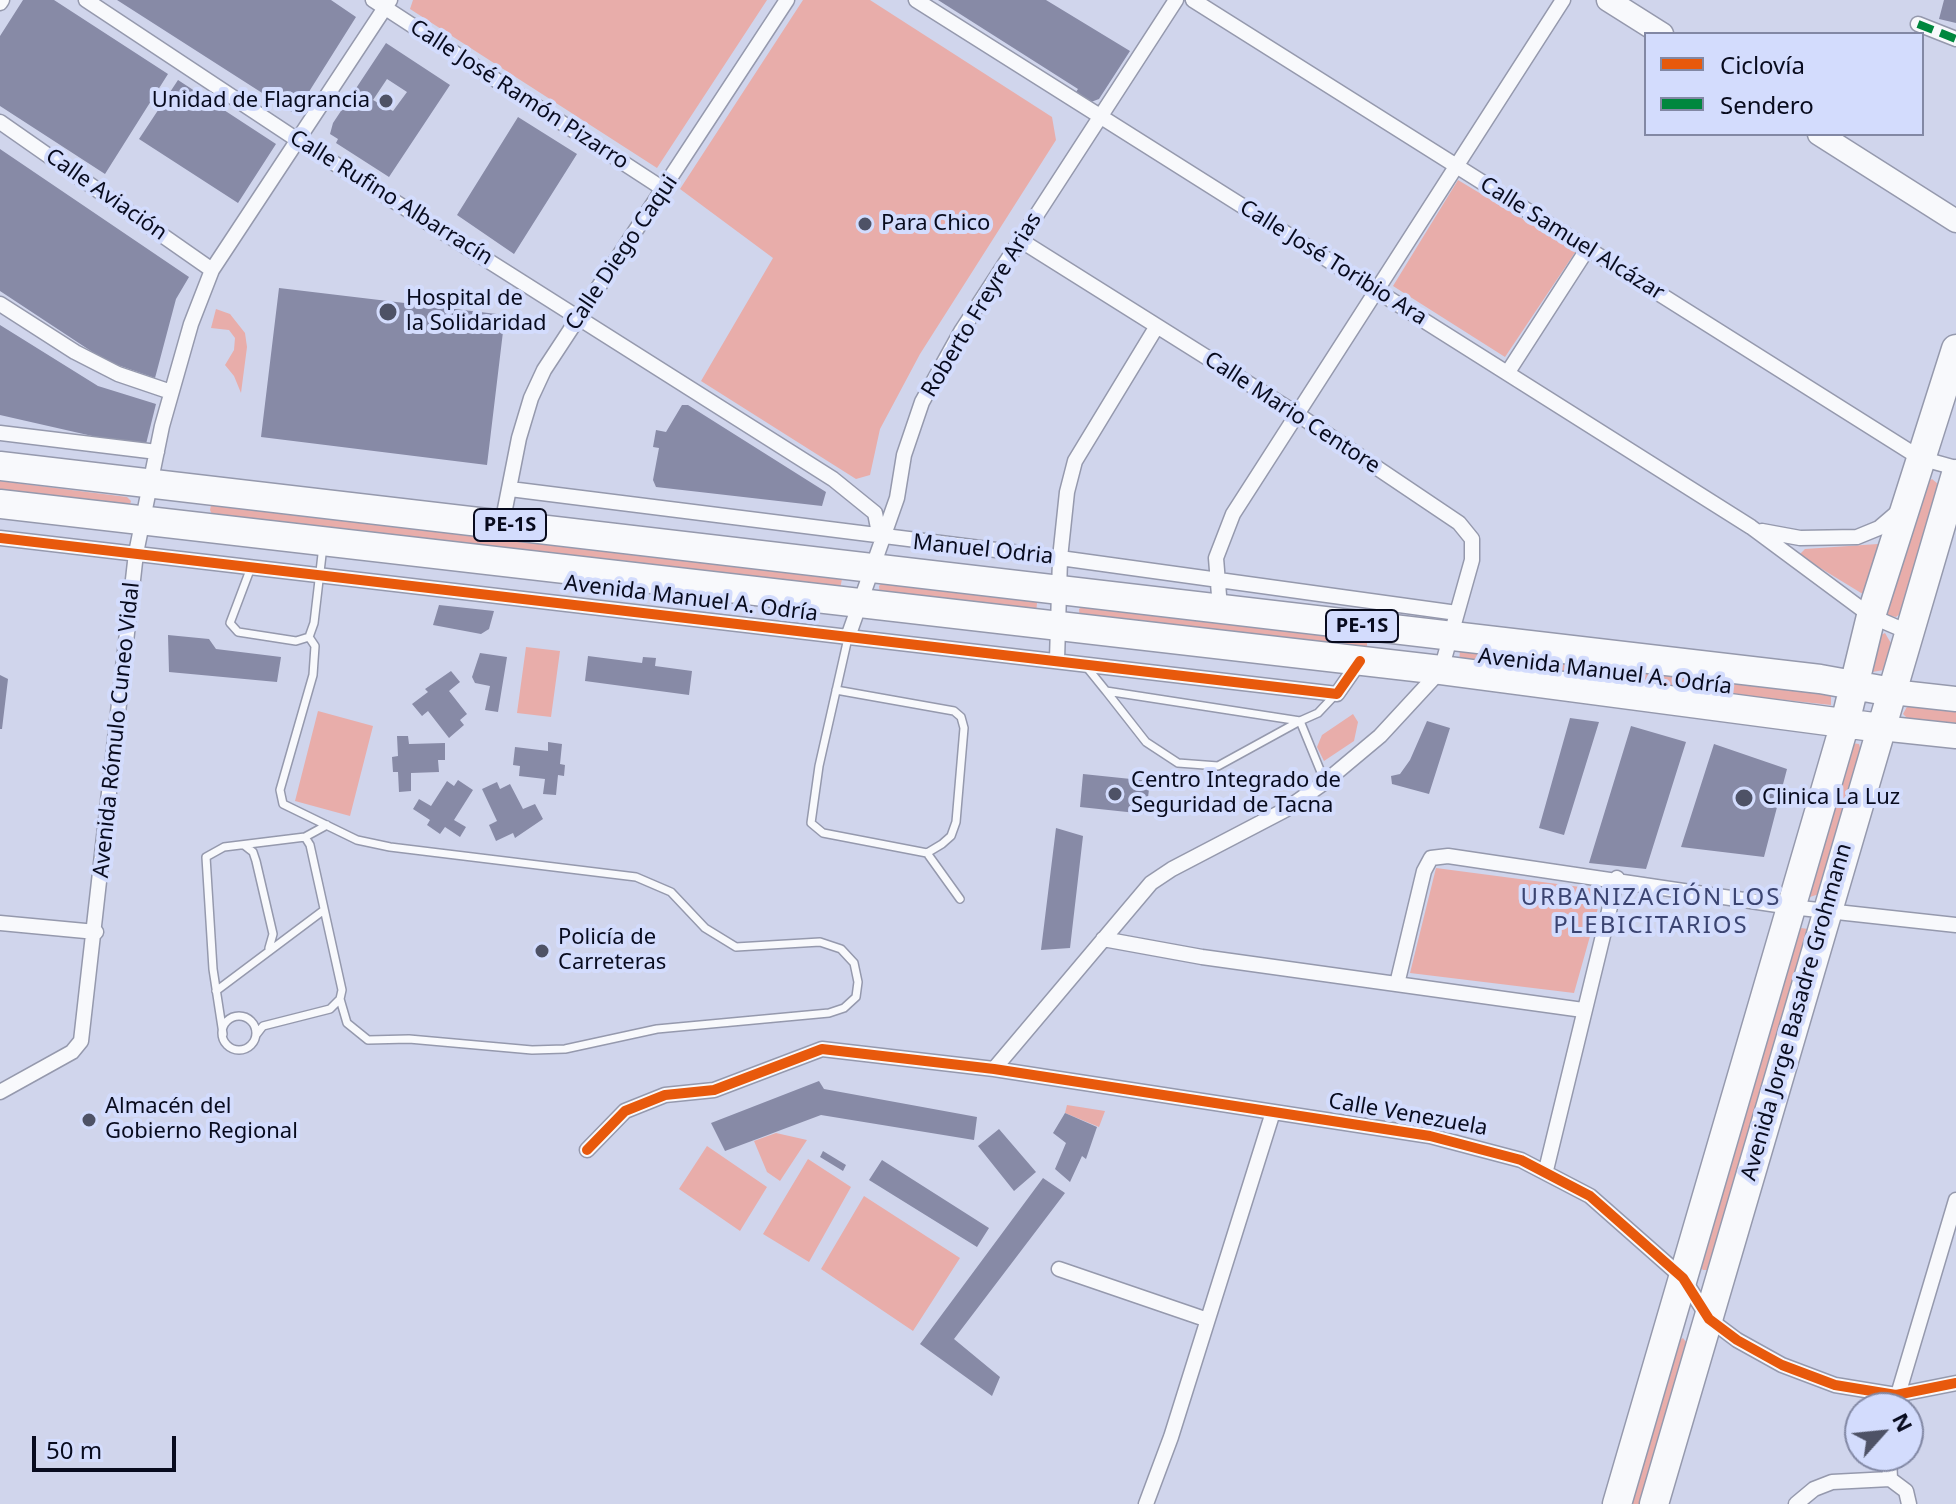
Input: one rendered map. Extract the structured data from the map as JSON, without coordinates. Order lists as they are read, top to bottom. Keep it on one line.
{"streets":{"highway":["PE-1S","Avenida Manuel A. Odría","Avenida Jorge Basadre Grohmann"],"street":["Calle José Ramón Pizarro","Calle Aviación","Calle Rufino Albarracín","Calle Samuel Alcázar","Calle Diego Caqui","Calle José Toribio Ara","Roberto Freyre Arias","Calle Mario Centore","Manuel Odria","Avenida Rómulo Cuneo Vidal","Calle Venezuela"]},"crossings":[["Calle José Ramón Pizarro","Calle Diego Caqui"],["Calle José Ramón Pizarro","Avenida Rómulo Cuneo Vidal"],["Calle Aviación","Avenida Rómulo Cuneo Vidal"],["Calle Rufino Albarracín","Calle Diego Caqui"],["Calle Rufino Albarracín","Roberto Freyre Arias"],["Calle Rufino Albarracín","Manuel Odria"],["Calle Rufino Albarracín","Avenida Rómulo Cuneo Vidal"],["Calle Samuel Alcázar","Avenida Jorge Basadre Grohmann"],["Calle Diego Caqui","Manuel Odria"],["Calle Diego Caqui","Avenida Manuel A. Odría"],["Calle José Toribio Ara","Roberto Freyre Arias"],["Calle José Toribio Ara","Avenida Jorge Basadre Grohmann"],["Roberto Freyre Arias","Calle Mario Centore"],["Roberto Freyre Arias","Manuel Odria"],["Roberto Freyre Arias","Avenida Manuel A. Odría"],["Calle Mario Centore","Manuel Odria"],["Calle Mario Centore","Avenida Manuel A. Odría"],["Manuel Odria","Avenida Manuel A. Odría"],["Avenida Manuel A. Odría","Avenida Rómulo Cuneo Vidal"],["Avenida Manuel A. Odría","Avenida Jorge Basadre Grohmann"],["Avenida Jorge Basadre Grohmann","Calle Venezuela"]],"districts":["URBANIZACIÓN LOS PLEBICITARIOS"],"places":["Unidad de Flagrancia","Para Chico","Hospital de la Solidaridad","Centro Integrado de Seguridad de Tacna","Clinica La Luz","Policía de Carreteras","Almacén del Gobierno Regional"],"legend":["Ciclovía","Sendero"],"scale_bar":"50 m","north":"top right"}
